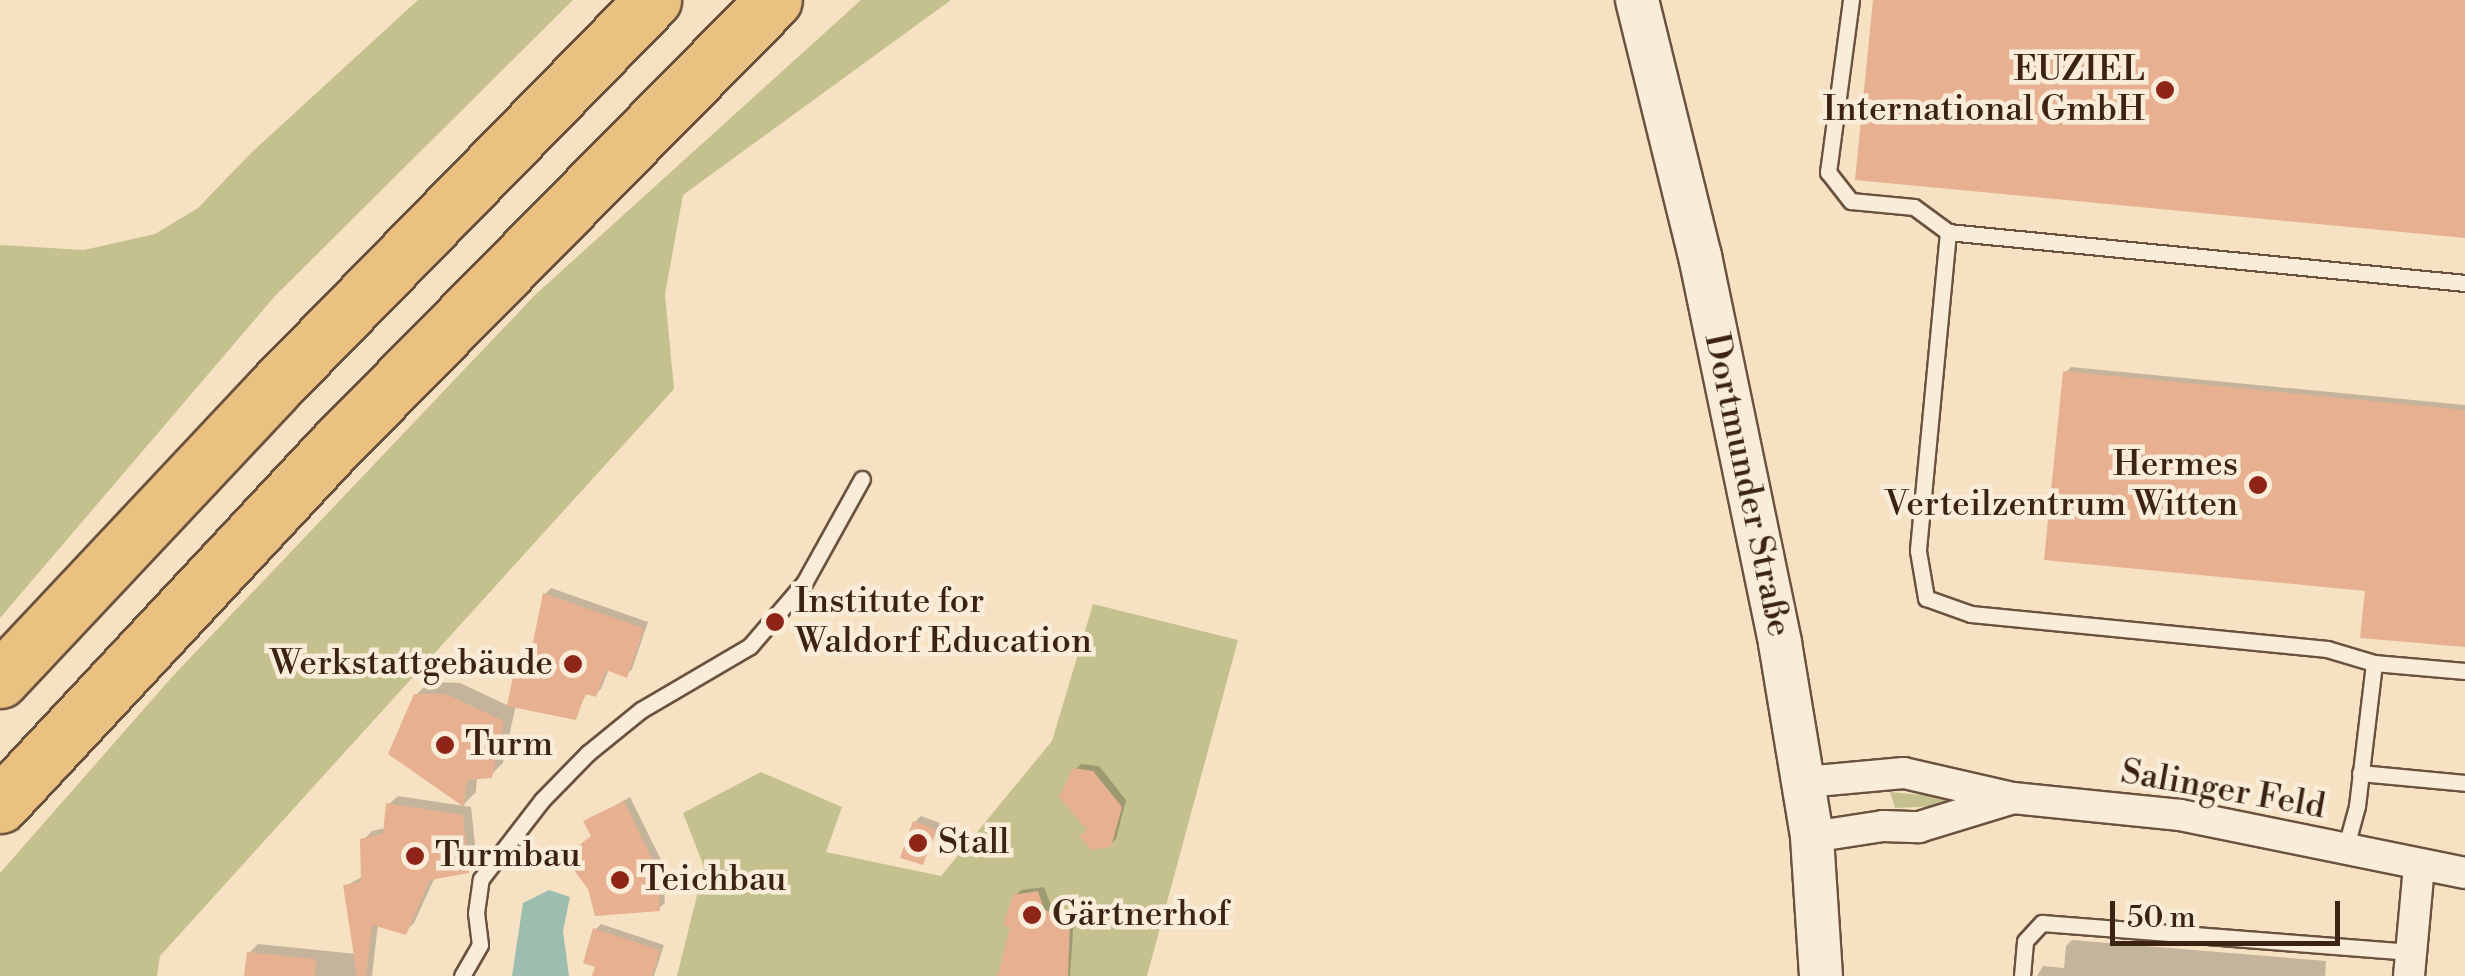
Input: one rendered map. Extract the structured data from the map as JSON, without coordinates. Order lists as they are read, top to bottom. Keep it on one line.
{"streets":{"main road":["Dortmunder Straße"],"street":["Salinger Feld"]},"crossings":[["Dortmunder Straße","Salinger Feld"]],"places":["EUZIEL International GmbH","Hermes Verteilzentrum Witten","Institute for Waldorf Education","Werkstattgebäude","Turm","Stall","Turmbau","Teichbau","Gärtnerhof"],"scale_bar":"50 m"}
